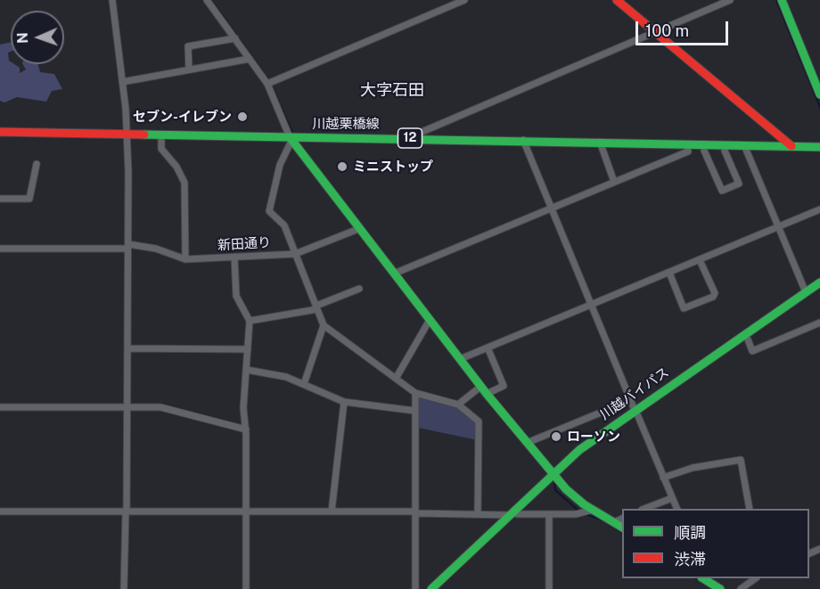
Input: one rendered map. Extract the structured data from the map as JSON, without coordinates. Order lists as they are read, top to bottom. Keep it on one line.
{"streets":{"main road":["川越栗橋線","12","川越バイパス"],"street":["新田通り"]},"districts":["大字石田"],"places":["セブン-イレブン","ミニストップ","ローソン"],"legend":["順調","渋滞"],"scale_bar":"100 m","north":"left"}
